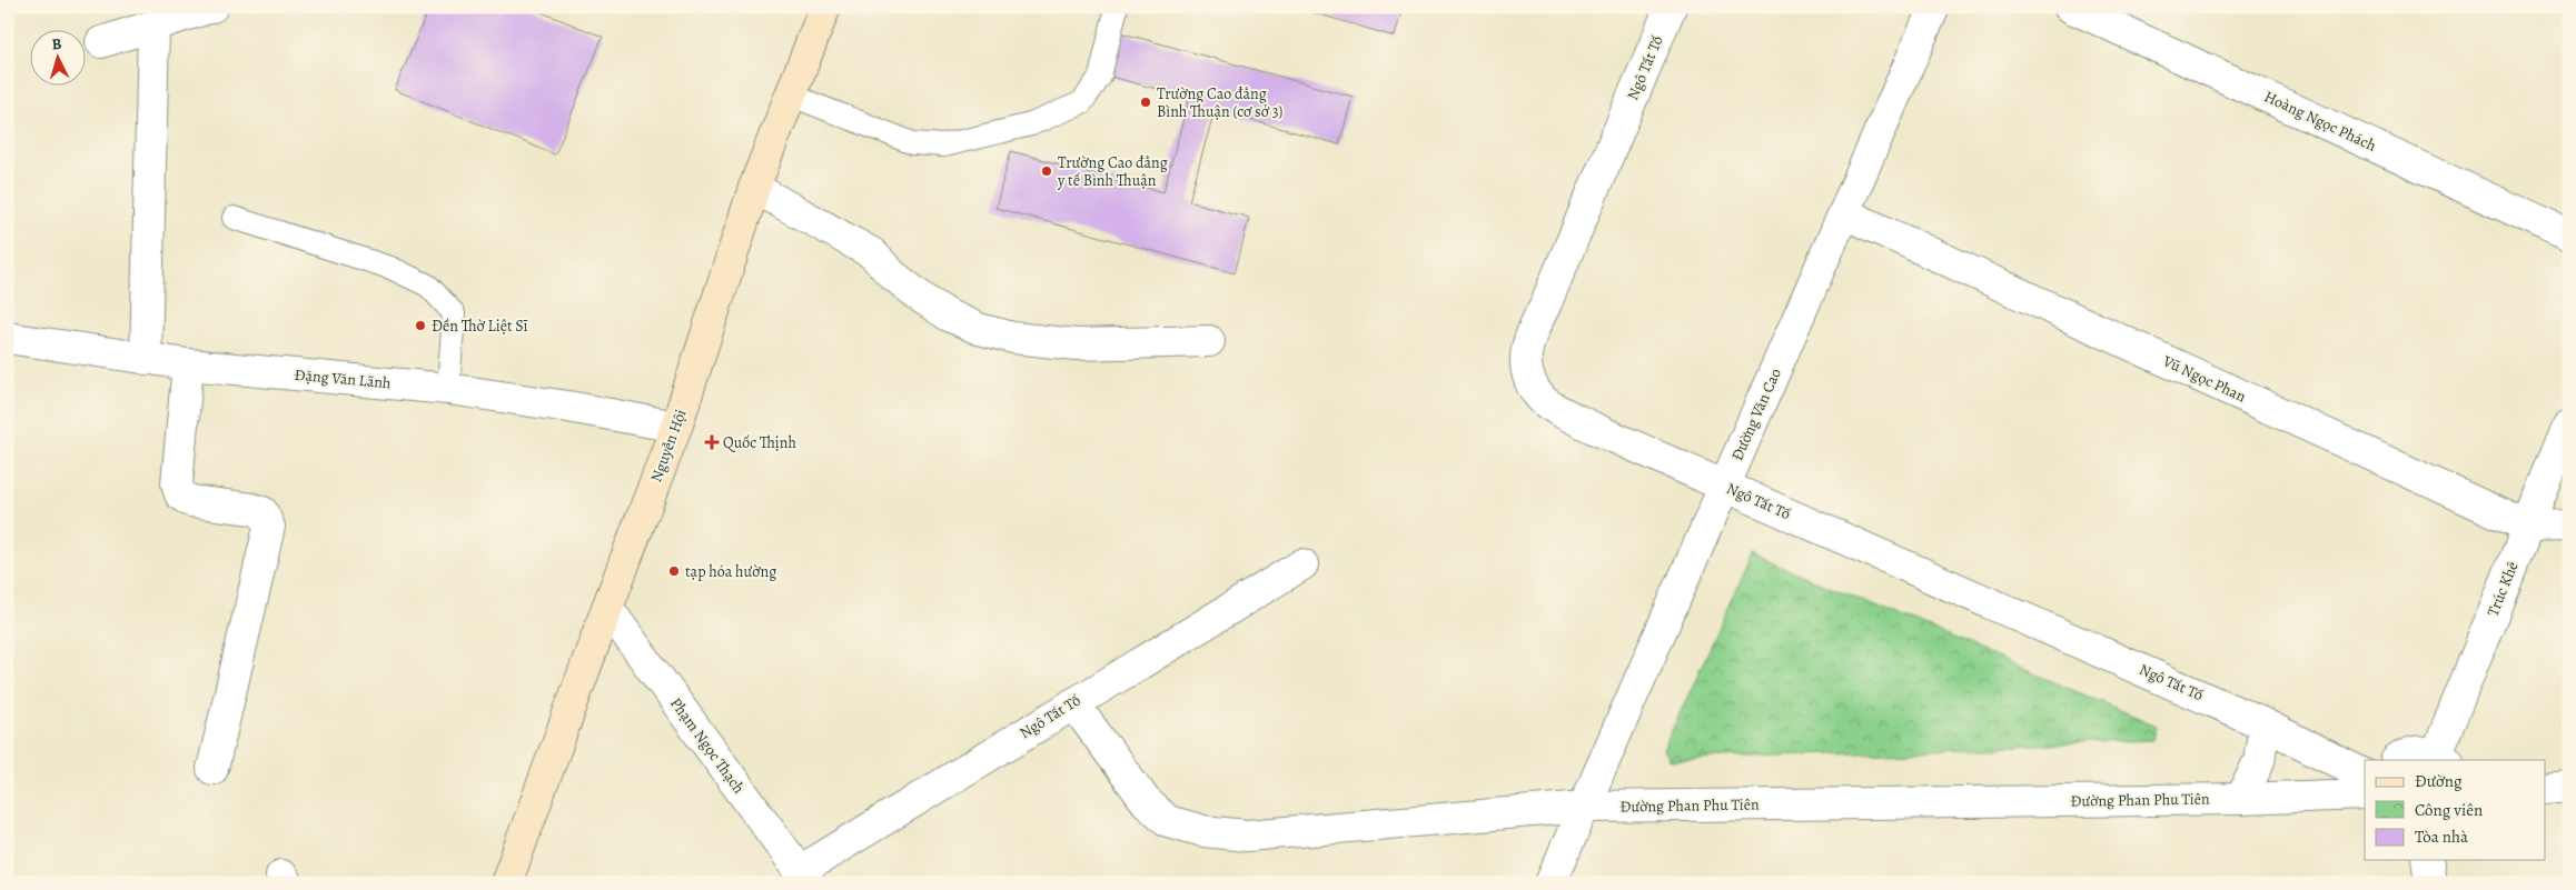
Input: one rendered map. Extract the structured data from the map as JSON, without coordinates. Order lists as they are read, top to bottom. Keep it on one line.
{"streets":{"street":["Ngô Tất Tố","Hoàng Ngọc Phách","Đặng Văn Lãnh","Vũ Ngọc Phan","Đường Văn Cao","Nguyễn Hội","Trúc Khê","Phạm Ngọc Thạch","Đường Phan Phu Tiên"]},"crossings":[["Ngô Tất Tố","Đường Văn Cao"],["Ngô Tất Tố","Phạm Ngọc Thạch"],["Ngô Tất Tố","Đường Phan Phu Tiên"],["Đặng Văn Lãnh","Nguyễn Hội"],["Vũ Ngọc Phan","Đường Văn Cao"],["Vũ Ngọc Phan","Trúc Khê"],["Đường Văn Cao","Đường Phan Phu Tiên"],["Nguyễn Hội","Phạm Ngọc Thạch"]],"places":{"other":["Trường Cao đẳng Bình Thuận (cơ sở 3)","Trường Cao đẳng y tế Bình Thuận","Đền Thờ Liệt Sĩ","tạp hóa hường"],"health":["Quốc Thịnh"]},"legend":["Đường","Công viên","Tòa nhà"],"north":"top"}
